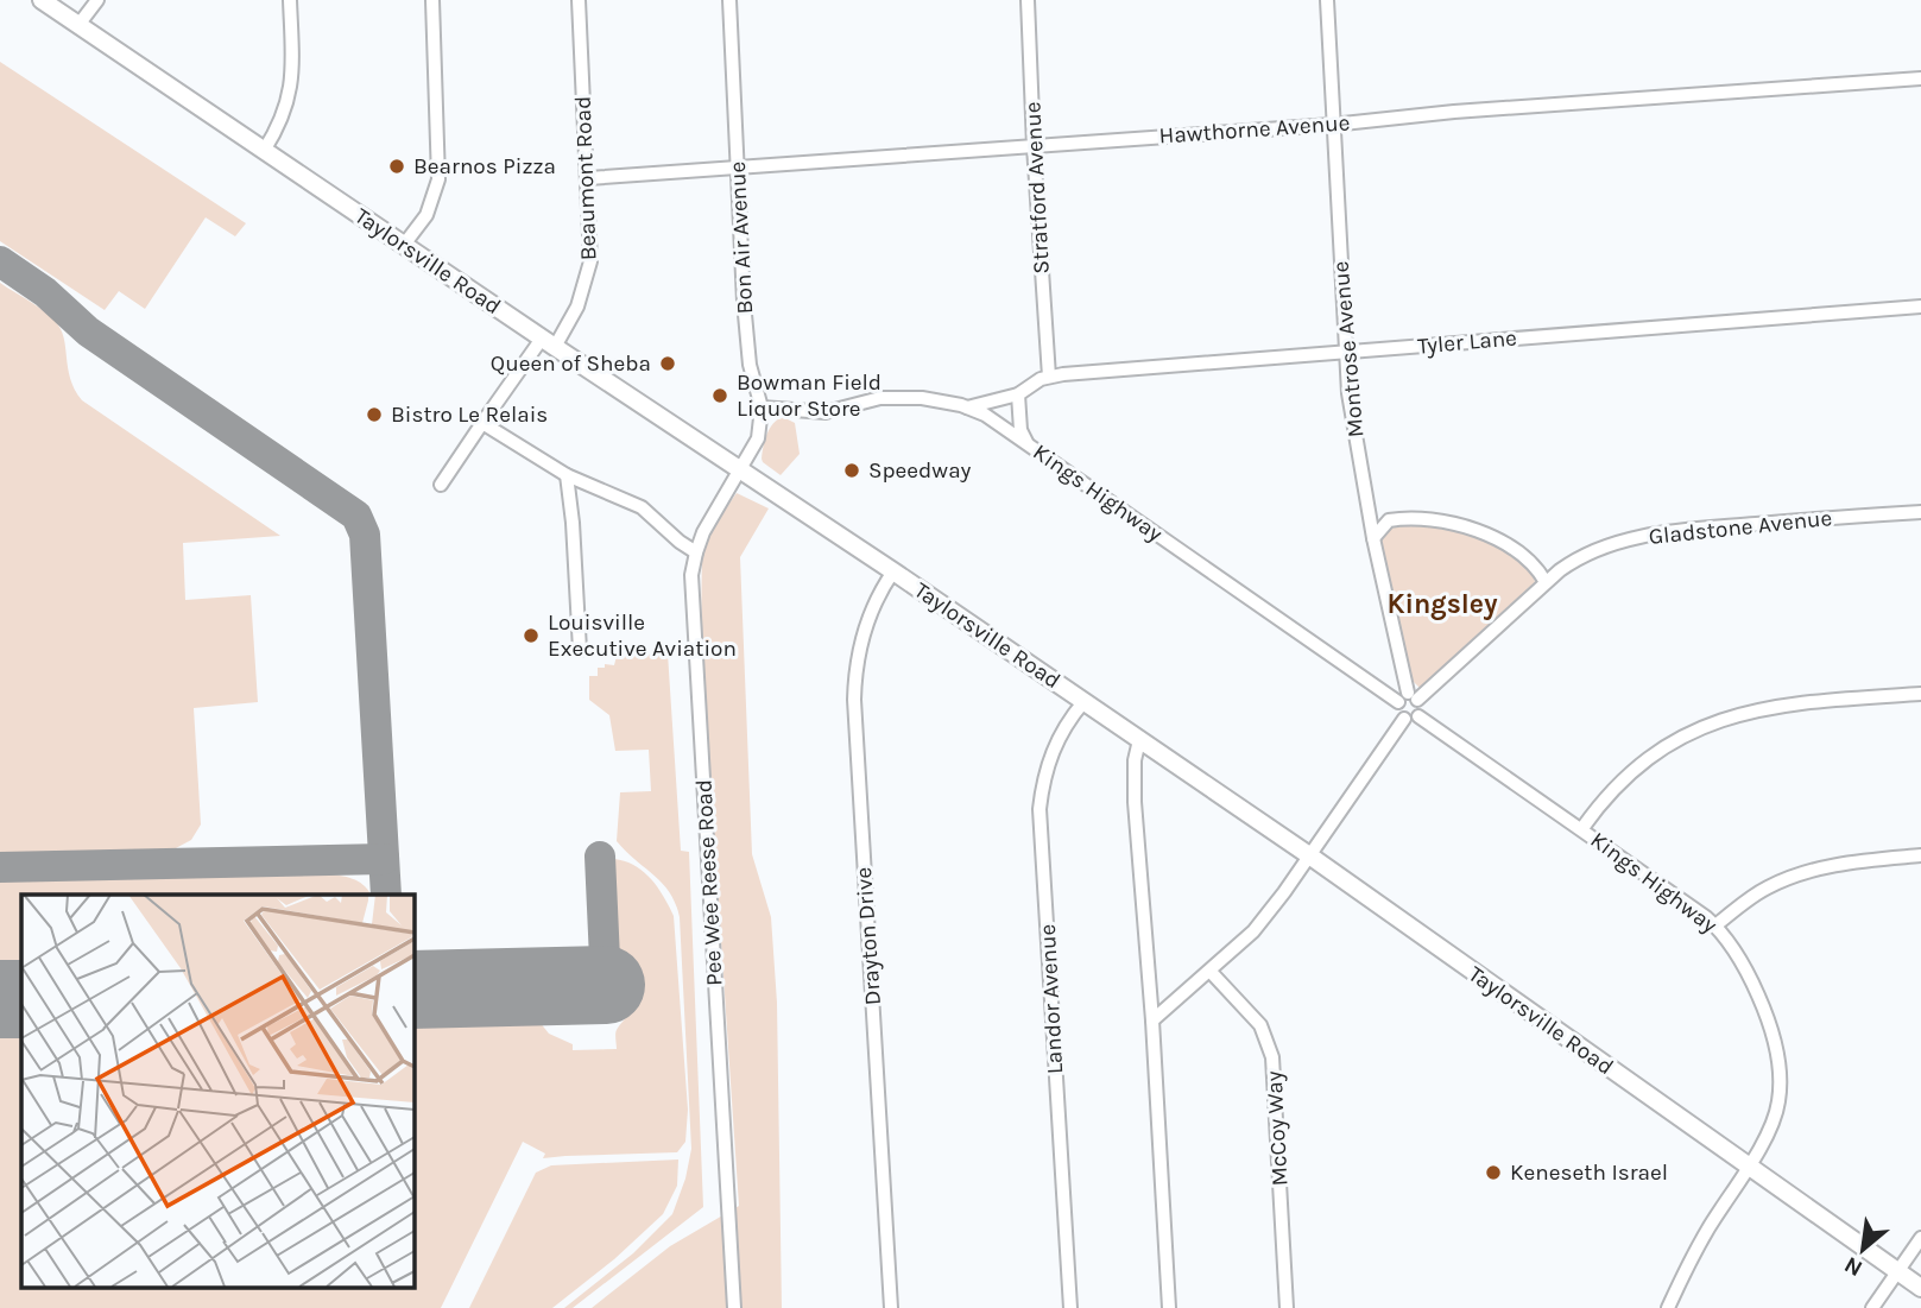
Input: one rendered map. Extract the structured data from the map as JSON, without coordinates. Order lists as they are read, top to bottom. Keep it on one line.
{"streets":{"main road":["Taylorsville Road"],"street":["Hawthorne Avenue","Beaumont Road","Stratford Avenue","Bon Air Avenue","Tyler Lane","Montrose Avenue","Kings Highway","Gladstone Avenue","Pee Wee Reese Road","Drayton Drive","Landor Avenue","McCoy Way"]},"crossings":[["Hawthorne Avenue","Beaumont Road"],["Hawthorne Avenue","Stratford Avenue"],["Hawthorne Avenue","Bon Air Avenue"],["Hawthorne Avenue","Montrose Avenue"],["Beaumont Road","Taylorsville Road"],["Stratford Avenue","Tyler Lane"],["Bon Air Avenue","Taylorsville Road"],["Bon Air Avenue","Kings Highway"],["Bon Air Avenue","Pee Wee Reese Road"],["Taylorsville Road","Kings Highway"],["Taylorsville Road","Pee Wee Reese Road"],["Taylorsville Road","Drayton Drive"],["Taylorsville Road","Landor Avenue"],["Tyler Lane","Montrose Avenue"],["Tyler Lane","Kings Highway"],["Montrose Avenue","Kings Highway"],["Montrose Avenue","Gladstone Avenue"],["Kings Highway","Gladstone Avenue"]],"districts":["Kingsley"],"places":["Bearnos Pizza","Queen of Sheba","Bowman Field Liquor Store","Bistro Le Relais","Speedway","Louisville Executive Aviation","Keneseth Israel"],"north":"bottom left"}
